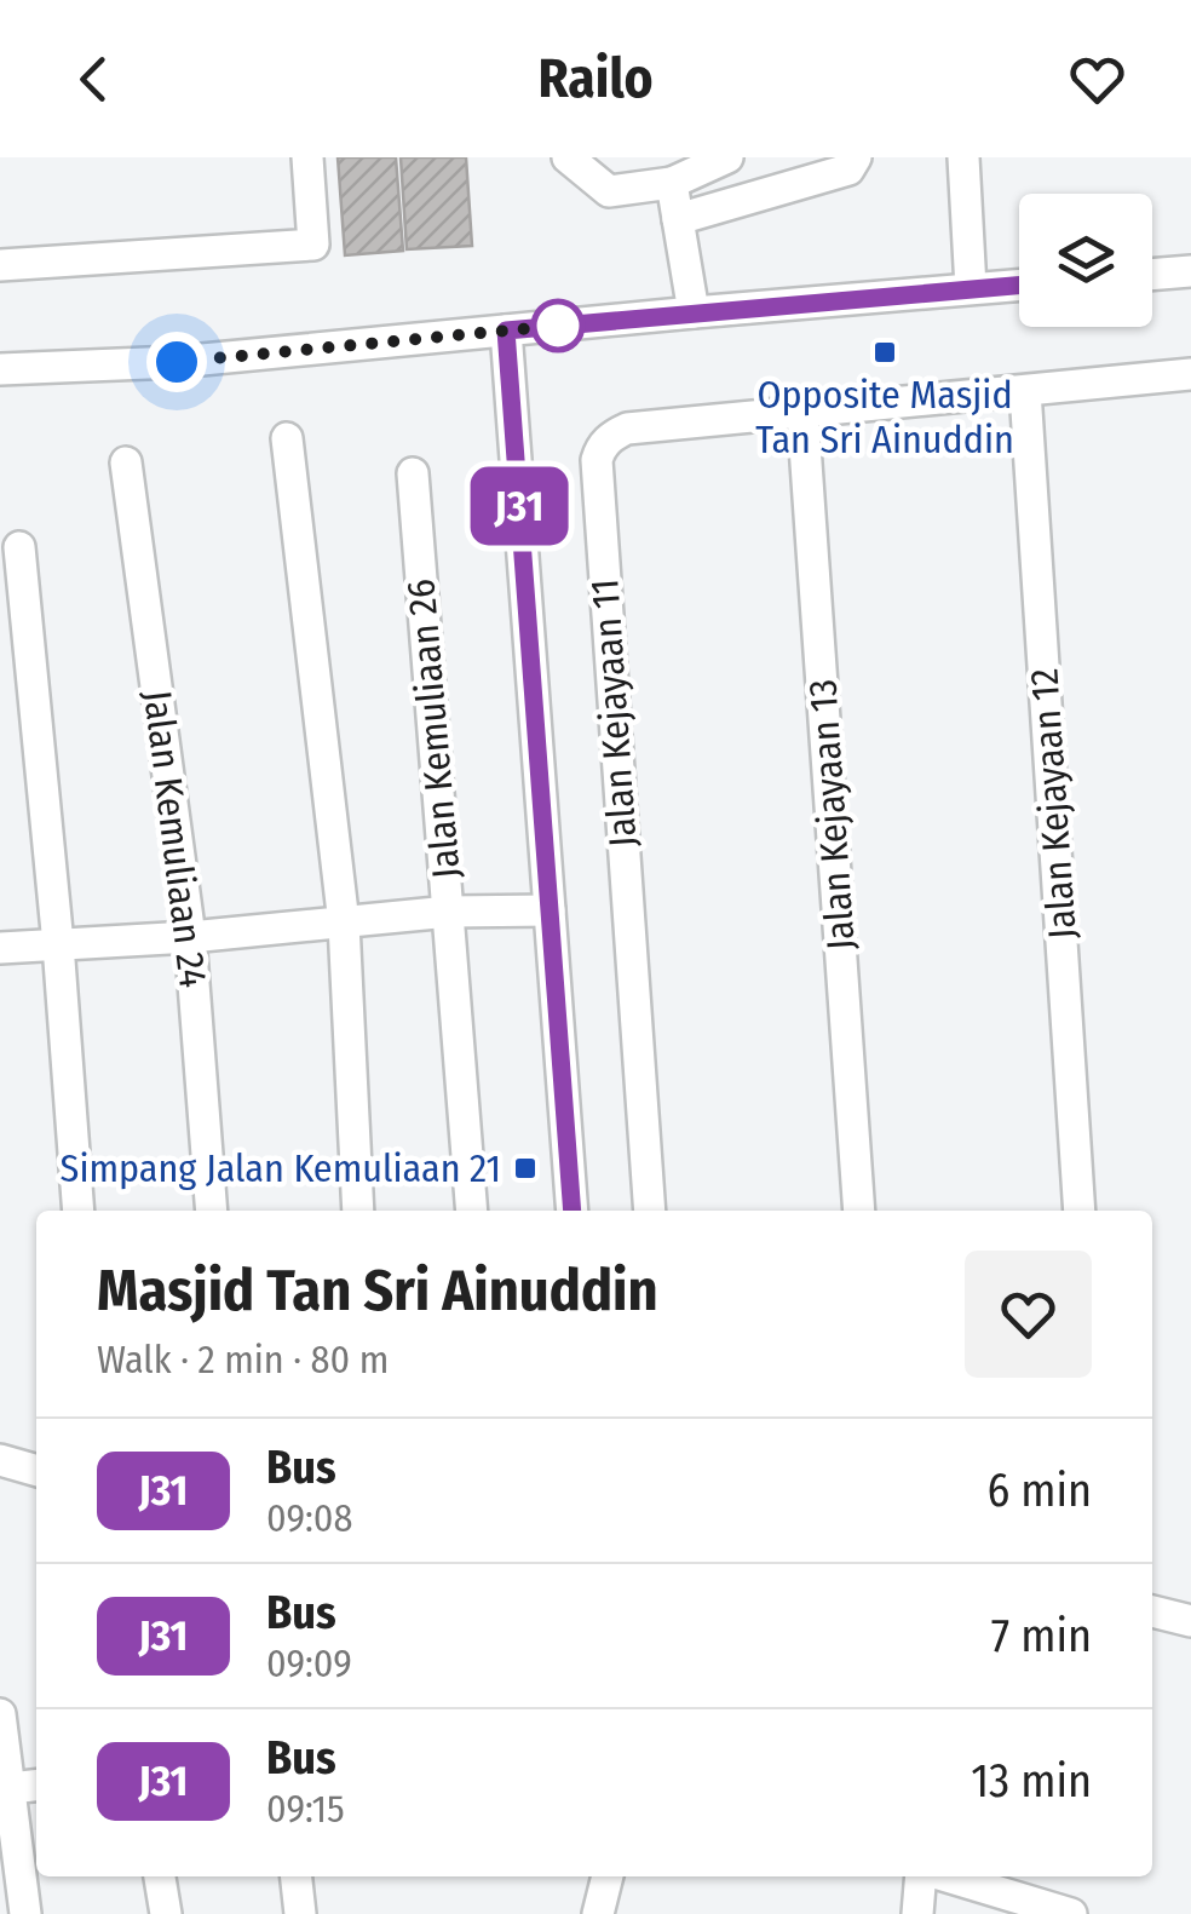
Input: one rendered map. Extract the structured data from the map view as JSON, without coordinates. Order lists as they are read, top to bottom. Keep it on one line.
{"streets":{"street":["Jalan Kejayaan 11","Jalan Kemuliaan 26","Jalan Kejayaan 12","Jalan Kejayaan 13","Jalan Kemuliaan 24"]},"crossings":[["Jalan Kejayaan 11","Jalan Kejayaan 12"],["Jalan Kejayaan 11","Jalan Kejayaan 13"]],"places":{"transit":["Opposite Masjid Tan Sri Ainuddin","Simpang Jalan Kemuliaan 21"]},"lines":["bus line J31"],"page":{"header":"Railo","on_map":"J31","heading":["Masjid Tan Sri Ainuddin","Walk · 2 min · 80 m"],"list":[{"mark":"J31","name":"Bus","note":"09:08","value":"6 min"},{"mark":"J31","name":"Bus","note":"09:09","value":"7 min"},{"mark":"J31","name":"Bus","note":"09:15","value":"13 min"}]}}
